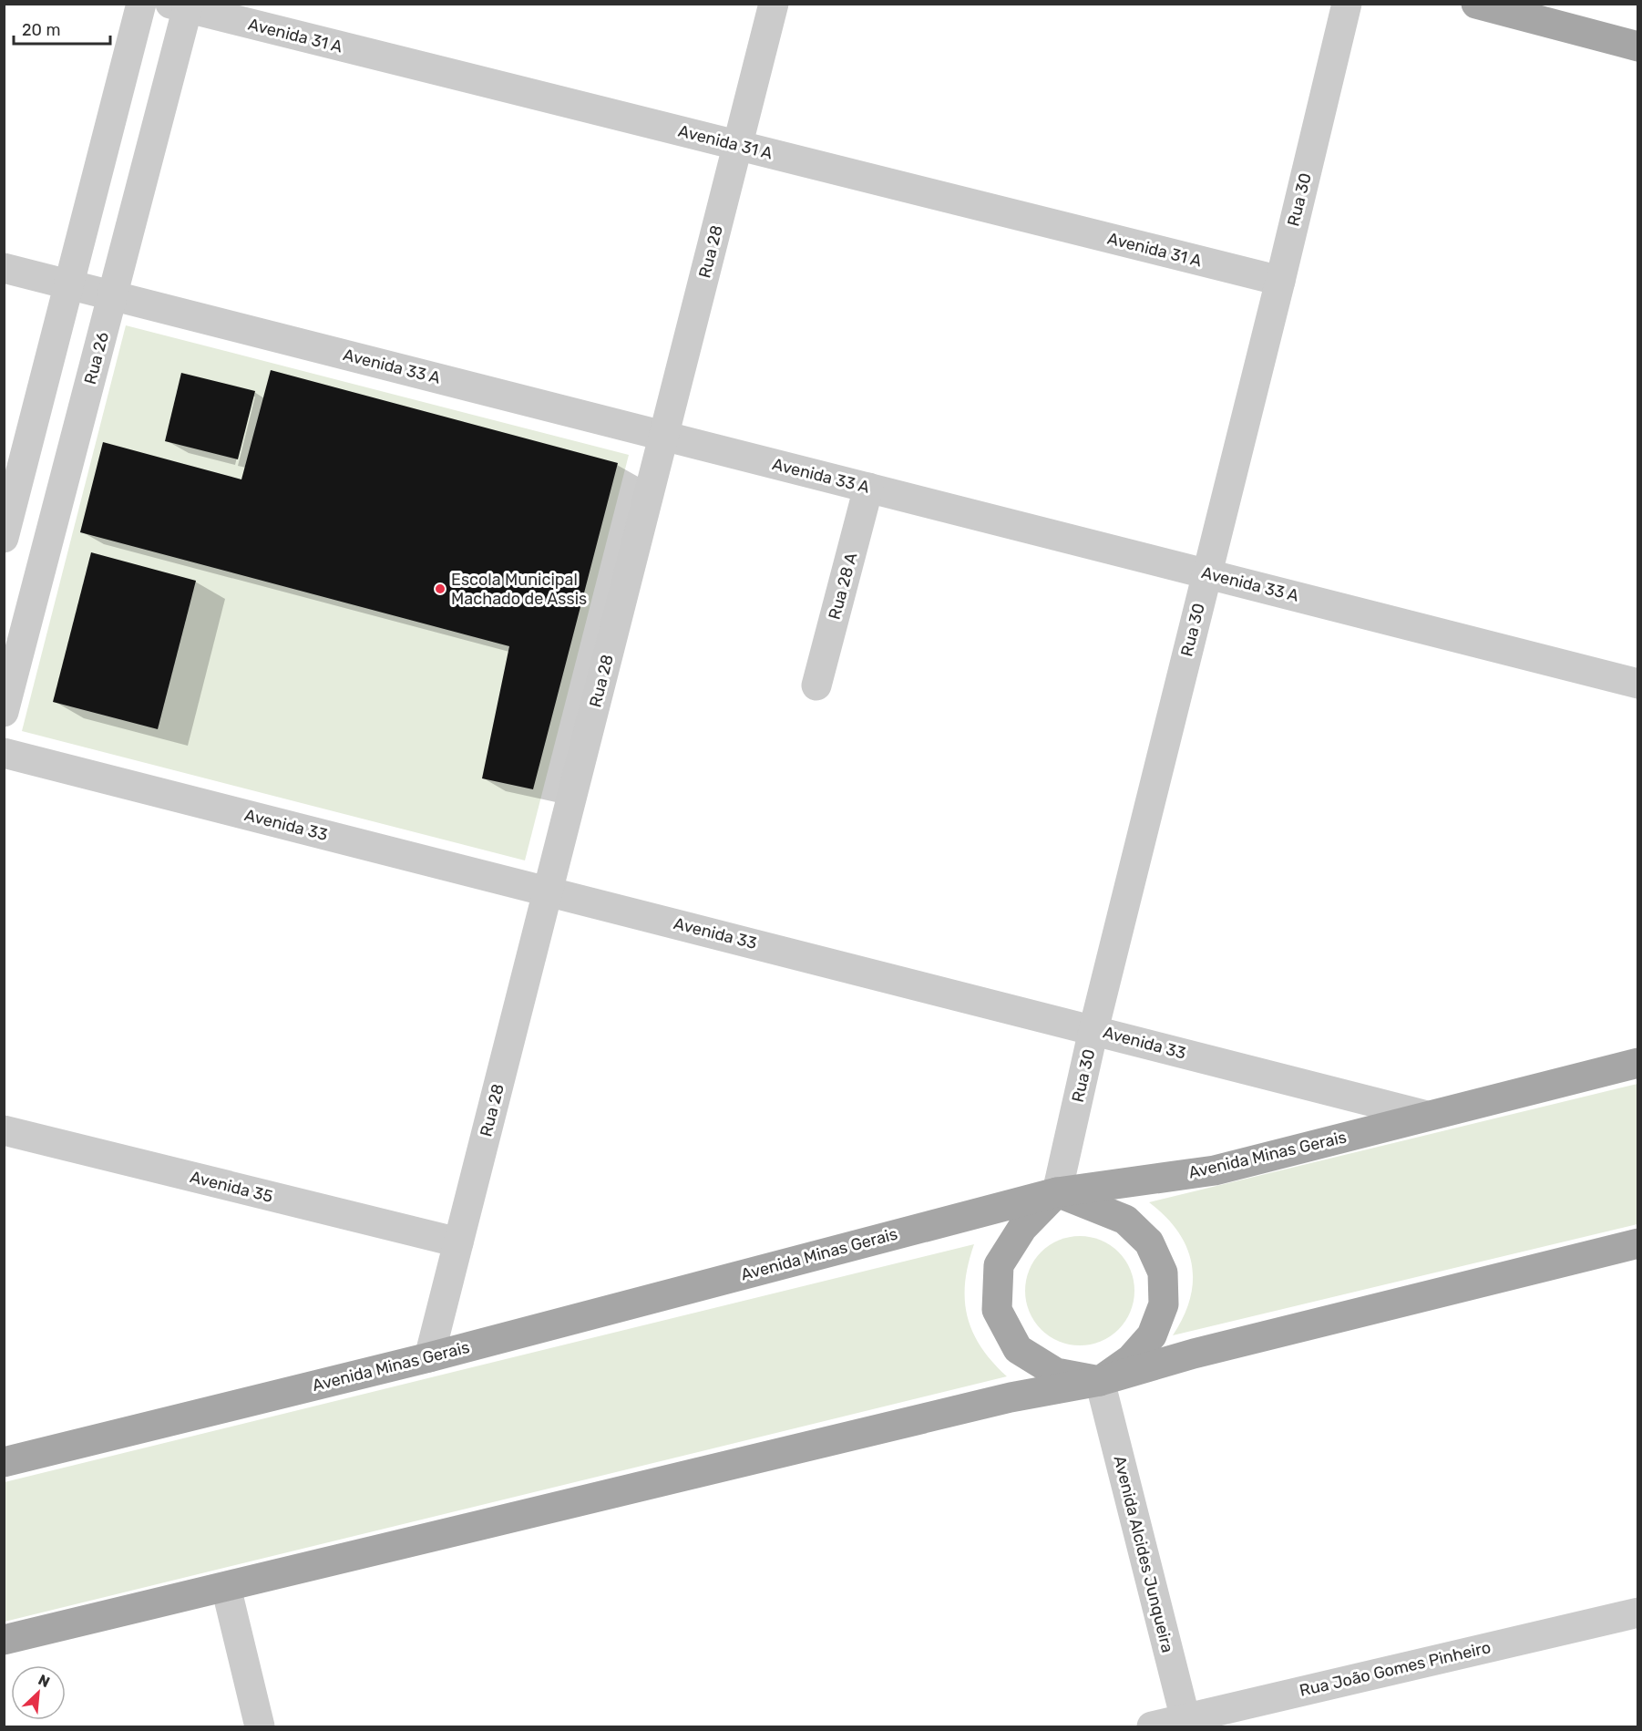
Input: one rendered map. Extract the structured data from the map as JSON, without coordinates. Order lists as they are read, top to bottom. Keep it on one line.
{"streets":{"main road":["Avenida Minas Gerais"],"street":["Avenida 31 A","Rua 30","Rua 28","Rua 26","Avenida 33 A","Rua 28 A","Avenida 33","Avenida 35","Avenida Alcides Junqueira","Rua João Gomes Pinheiro"]},"crossings":[["Avenida 31 A","Rua 30"],["Avenida 31 A","Rua 28"],["Avenida 31 A","Rua 26"],["Rua 30","Avenida 33 A"],["Rua 30","Avenida 33"],["Rua 30","Avenida Minas Gerais"],["Rua 30","Avenida Alcides Junqueira"],["Rua 28","Avenida 33 A"],["Rua 28","Avenida 33"],["Rua 28","Avenida Minas Gerais"],["Rua 28","Avenida 35"],["Rua 26","Avenida 33 A"],["Avenida 33 A","Rua 28 A"],["Avenida 33","Avenida Minas Gerais"],["Avenida Minas Gerais","Avenida Alcides Junqueira"],["Avenida Alcides Junqueira","Rua João Gomes Pinheiro"]],"places":["Escola Municipal Machado de Assis"],"scale_bar":"20 m","north":"top right"}
